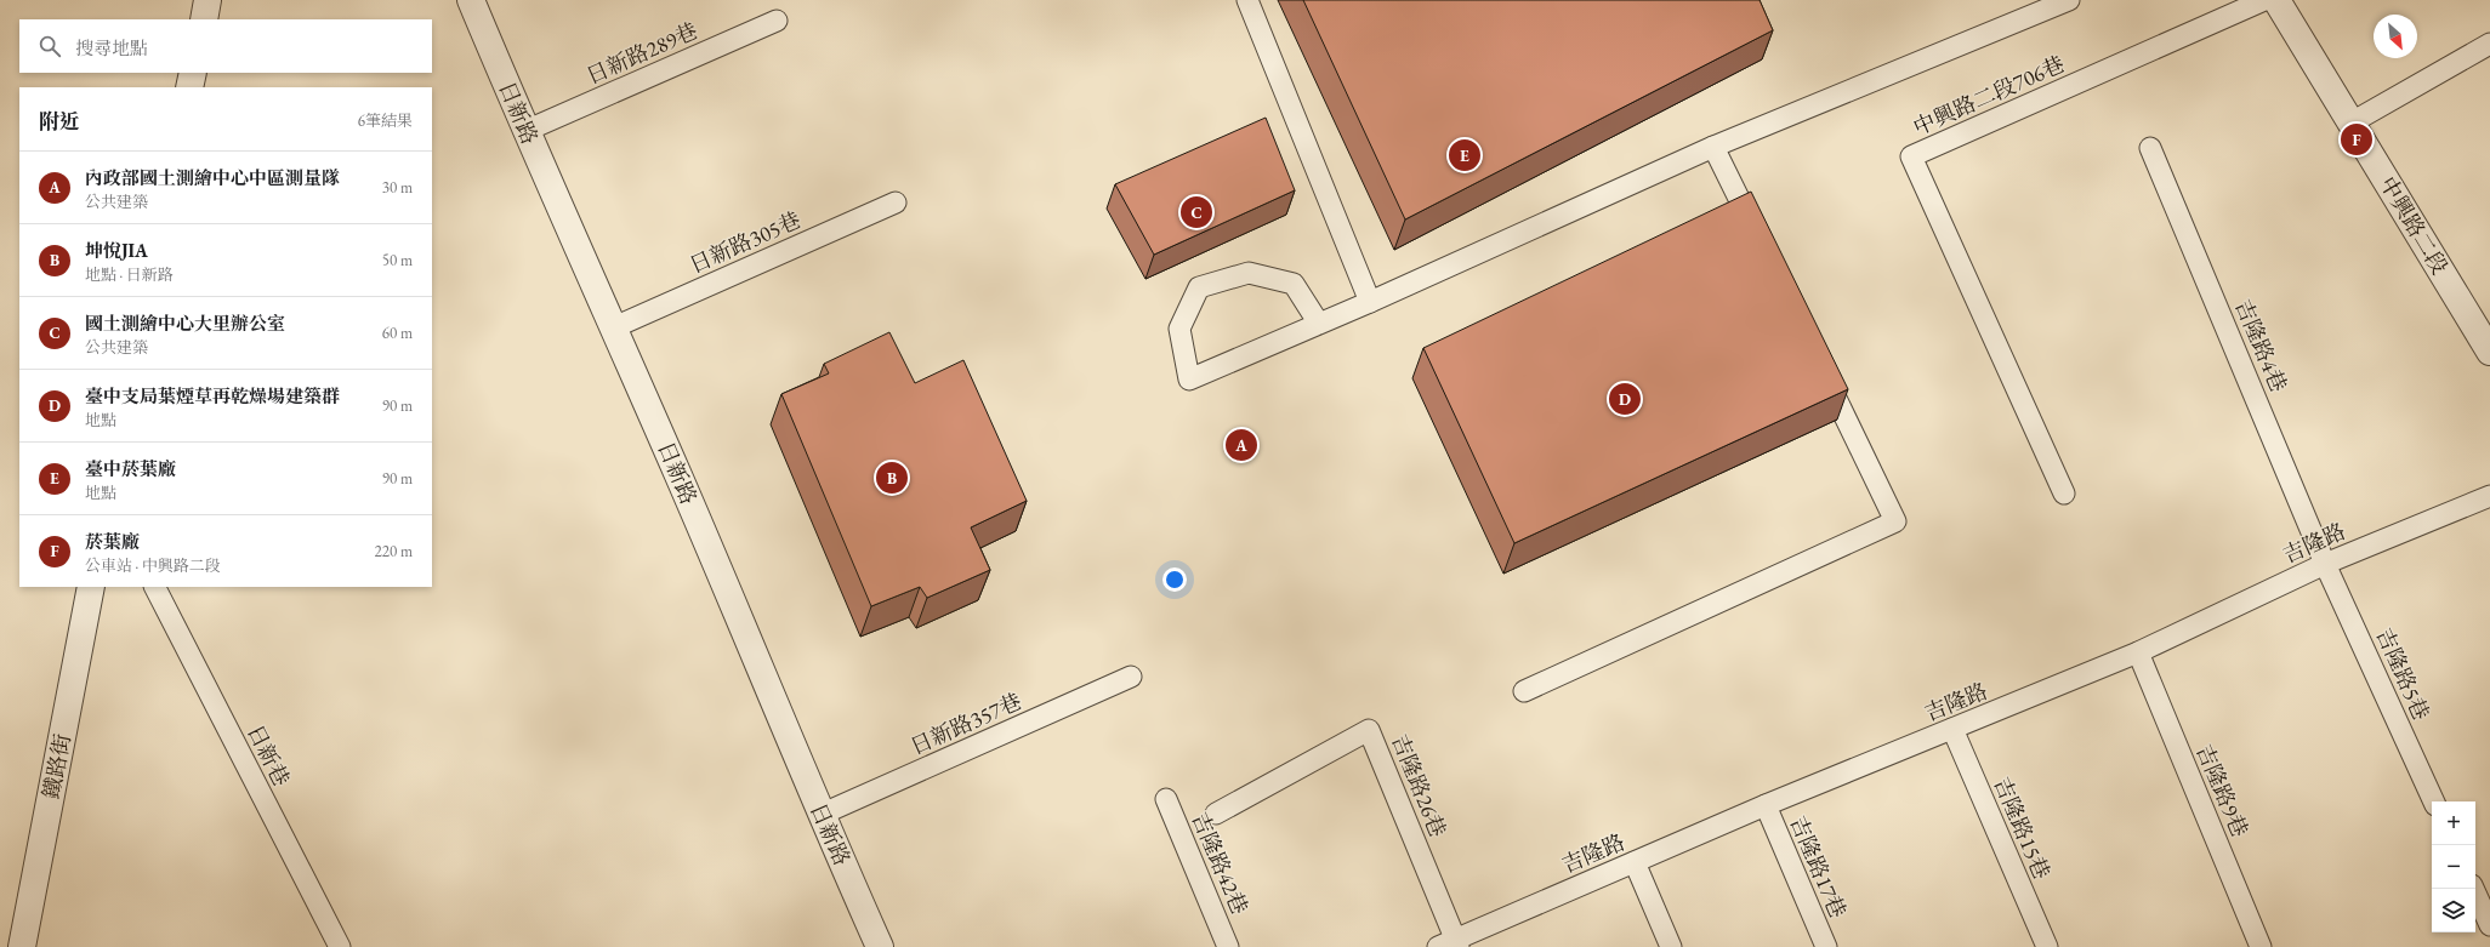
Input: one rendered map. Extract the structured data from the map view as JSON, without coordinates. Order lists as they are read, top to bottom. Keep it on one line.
{"streets":{"street":["日新路","中興路二段","鐵路街"],"lane":["日新路289巷","中興路二段706巷","日新路305巷","吉隆路4巷","吉隆路","吉隆路5巷","日新路357巷","日新巷","吉隆路26巷","吉隆路9巷","吉隆路15巷","吉隆路42巷","吉隆路17巷"]},"crossings":[["日新路289巷","日新路"],["日新路","日新路305巷"],["日新路","日新路357巷"],["吉隆路4巷","吉隆路"],["吉隆路4巷","吉隆路5巷"],["吉隆路","吉隆路5巷"],["吉隆路","吉隆路26巷"],["吉隆路","吉隆路9巷"],["吉隆路","吉隆路15巷"],["吉隆路","吉隆路17巷"]],"north":"bottom right","page":{"search":"搜尋地點","heading":["附近","6筆結果"],"pins":["F","E","C","D","A","B"],"list":[{"mark":"A","name":"內政部國土測繪中心中區測量隊","note":"公共建築","value":"30 m"},{"mark":"B","name":"坤悅JIA","note":"地點 · 日新路","value":"50 m"},{"mark":"C","name":"國土測繪中心大里辦公室","note":"公共建築","value":"60 m"},{"mark":"D","name":"臺中支局葉煙草再乾燥場建築群","note":"地點","value":"90 m"},{"mark":"E","name":"臺中菸葉廠","note":"地點","value":"90 m"},{"mark":"F","name":"菸葉廠","note":"公車站 · 中興路二段","value":"220 m"}],"map_buttons":["+","−"]}}
